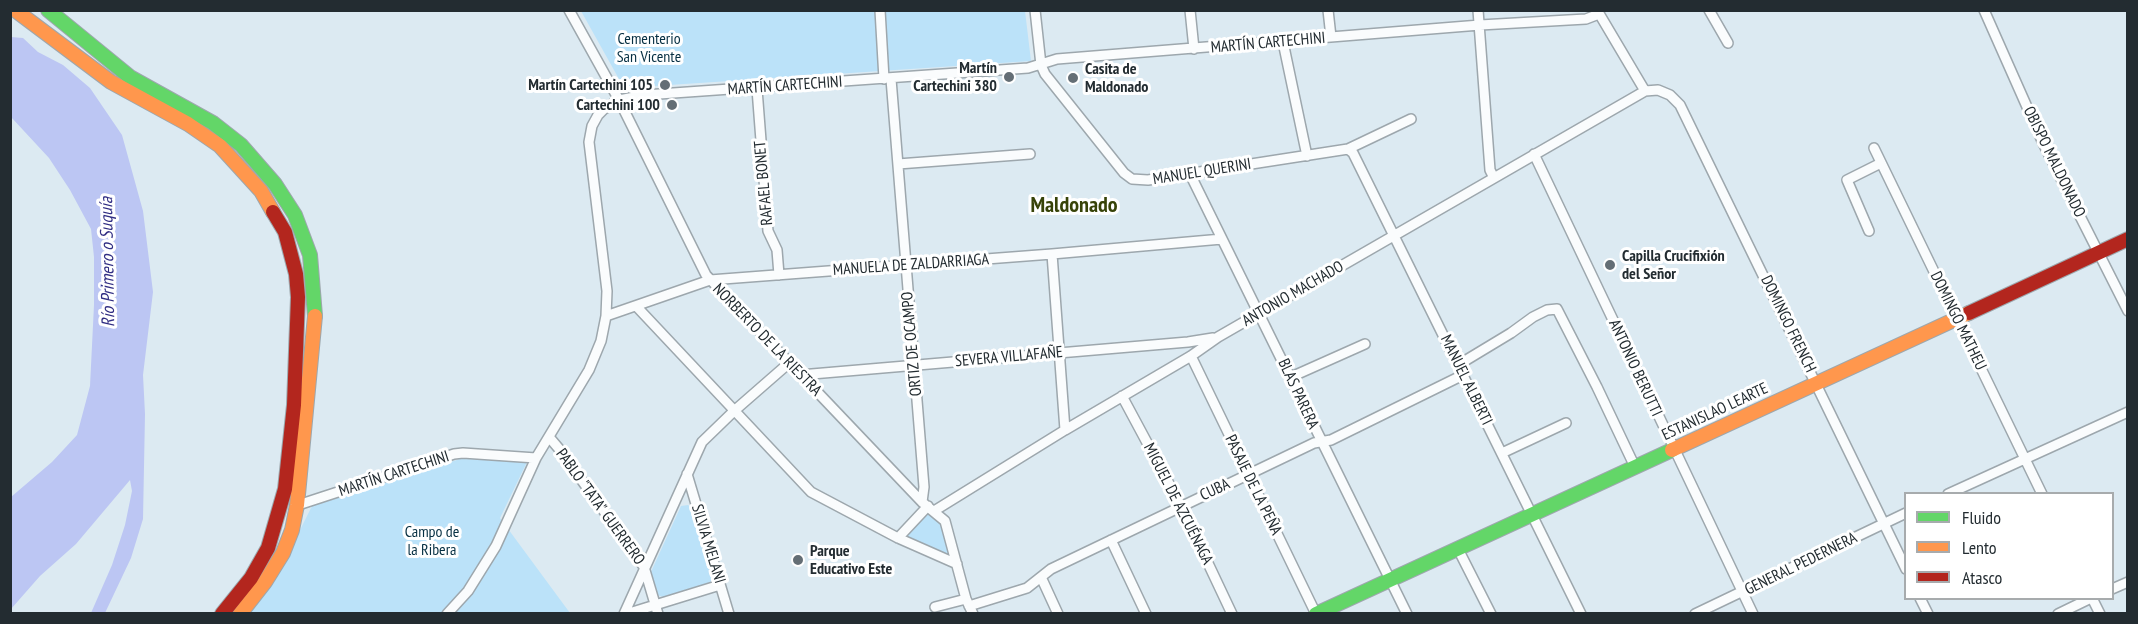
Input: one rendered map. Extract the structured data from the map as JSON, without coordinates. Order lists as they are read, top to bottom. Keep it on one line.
{"streets":{"main road":["ESTANISLAO LEARTE"],"street":["MARTÍN CARTECHINI","OBISPO MALDONADO","MANUEL QUERINI","RAFAEL BONET","MANUELA DE ZALDARRIAGA","ANTONIO MACHADO","DOMINGO MATHEU","DOMINGO FRENCH","NORBERTO DE LA RIESTRA","ORTIZ DE OCAMPO","SEVERA VILLAFAÑE","ANTONIO BERUTTI","MANUEL ALBERTI","BLAS PARERA","PASAJE DE LA PEÑA","CUBA","MIGUEL DE AZCUÉNAGA","PABLO \"TATA\" GUERRERO","SILVIA MELANI","GENERAL PEDERNERA"]},"crossings":[["MARTÍN CARTECHINI","MANUEL QUERINI"],["MARTÍN CARTECHINI","RAFAEL BONET"],["MARTÍN CARTECHINI","MANUELA DE ZALDARRIAGA"],["MARTÍN CARTECHINI","NORBERTO DE LA RIESTRA"],["MARTÍN CARTECHINI","ORTIZ DE OCAMPO"],["MARTÍN CARTECHINI","PABLO \"TATA\" GUERRERO"],["OBISPO MALDONADO","ESTANISLAO LEARTE"],["MANUEL QUERINI","MANUEL ALBERTI"],["MANUEL QUERINI","BLAS PARERA"],["RAFAEL BONET","MANUELA DE ZALDARRIAGA"],["MANUELA DE ZALDARRIAGA","NORBERTO DE LA RIESTRA"],["MANUELA DE ZALDARRIAGA","ORTIZ DE OCAMPO"],["MANUELA DE ZALDARRIAGA","BLAS PARERA"],["ANTONIO MACHADO","DOMINGO FRENCH"],["ANTONIO MACHADO","NORBERTO DE LA RIESTRA"],["ANTONIO MACHADO","ORTIZ DE OCAMPO"],["ANTONIO MACHADO","SEVERA VILLAFAÑE"],["ANTONIO MACHADO","ANTONIO BERUTTI"],["ANTONIO MACHADO","MANUEL ALBERTI"],["ANTONIO MACHADO","BLAS PARERA"],["ANTONIO MACHADO","PASAJE DE LA PEÑA"],["ANTONIO MACHADO","MIGUEL DE AZCUÉNAGA"],["DOMINGO MATHEU","ESTANISLAO LEARTE"],["DOMINGO FRENCH","ESTANISLAO LEARTE"],["DOMINGO FRENCH","GENERAL PEDERNERA"],["NORBERTO DE LA RIESTRA","ORTIZ DE OCAMPO"],["NORBERTO DE LA RIESTRA","SEVERA VILLAFAÑE"],["NORBERTO DE LA RIESTRA","CUBA"],["ORTIZ DE OCAMPO","SEVERA VILLAFAÑE"],["ANTONIO BERUTTI","ESTANISLAO LEARTE"],["ANTONIO BERUTTI","GENERAL PEDERNERA"],["MANUEL ALBERTI","ESTANISLAO LEARTE"],["MANUEL ALBERTI","CUBA"],["BLAS PARERA","ESTANISLAO LEARTE"],["BLAS PARERA","CUBA"],["ESTANISLAO LEARTE","PASAJE DE LA PEÑA"],["PASAJE DE LA PEÑA","CUBA"],["CUBA","MIGUEL DE AZCUÉNAGA"]],"districts":["Maldonado"],"water":["Río Primero o Suquía"],"parks":["Cementerio San Vicente","Campo de la Ribera"],"places":["Martín Cartechini 380","Casita de Maldonado","Martín Cartechini 105","Cartechini 100","Capilla Crucifixión del Señor","Parque Educativo Este"],"legend":["Fluido","Lento","Atasco"]}
